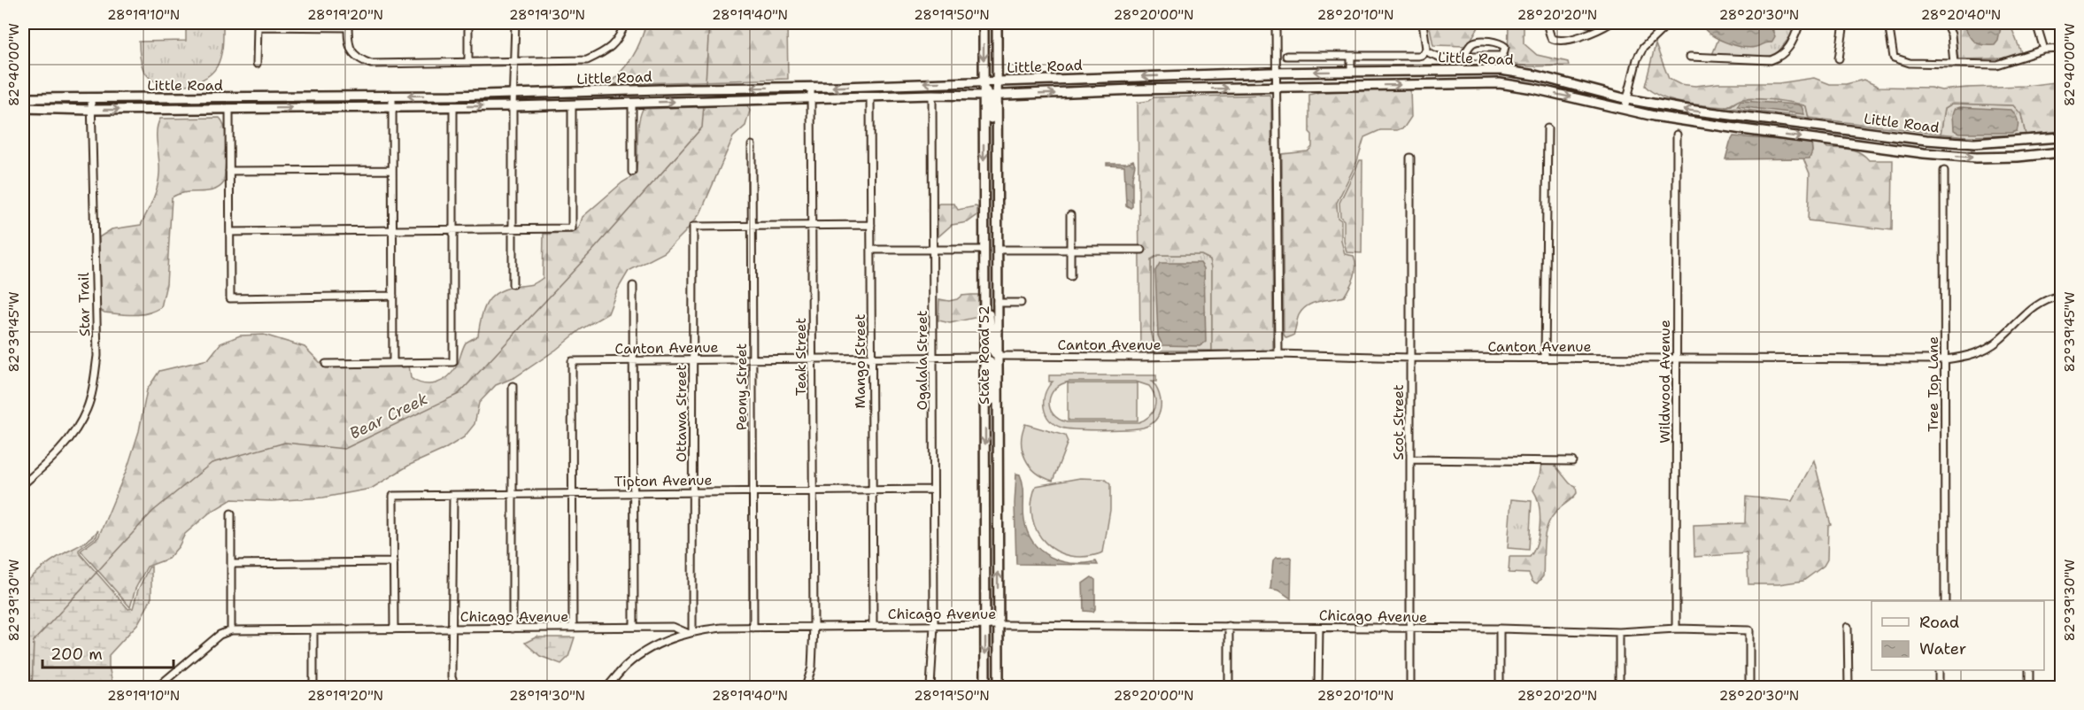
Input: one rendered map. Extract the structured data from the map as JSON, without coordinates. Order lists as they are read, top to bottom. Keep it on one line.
{"streets":{"main road":["Little Road","State Road 52"],"street":["Star Trail","Canton Avenue","Teak Street","Ogalala Street","Mango Street","Wildwood Avenue","Tree Top Lane","Peony Street","Ottawa Street","Scot Street","Tipton Avenue","Chicago Avenue"]},"crossings":[["Little Road","Star Trail"],["Little Road","State Road 52"],["Little Road","Teak Street"],["Little Road","Ogalala Street"],["Little Road","Mango Street"],["Canton Avenue","State Road 52"],["Canton Avenue","Teak Street"],["Canton Avenue","Ogalala Street"],["Canton Avenue","Mango Street"],["Canton Avenue","Wildwood Avenue"],["Canton Avenue","Tree Top Lane"],["Canton Avenue","Peony Street"],["Canton Avenue","Ottawa Street"],["Canton Avenue","Scot Street"],["Canton Avenue","Tipton Avenue"],["State Road 52","Chicago Avenue"],["Teak Street","Tipton Avenue"],["Teak Street","Chicago Avenue"],["Ogalala Street","Tipton Avenue"],["Ogalala Street","Chicago Avenue"],["Mango Street","Tipton Avenue"],["Mango Street","Chicago Avenue"],["Wildwood Avenue","Chicago Avenue"],["Peony Street","Ottawa Street"],["Peony Street","Tipton Avenue"],["Peony Street","Chicago Avenue"],["Ottawa Street","Tipton Avenue"],["Ottawa Street","Chicago Avenue"],["Scot Street","Chicago Avenue"]],"water":["Bear Creek"],"legend":["Road","Water"],"scale_bar":"200 m","coordinates":["28°19'10\"N","28°19'20\"N","28°19'30\"N","28°19'40\"N","28°19'50\"N","28°20'00\"N","28°20'10\"N","28°20'20\"N","28°20'30\"N","28°20'40\"N","82°40'00\"W","82°39'45\"W","82°39'30\"W"]}
